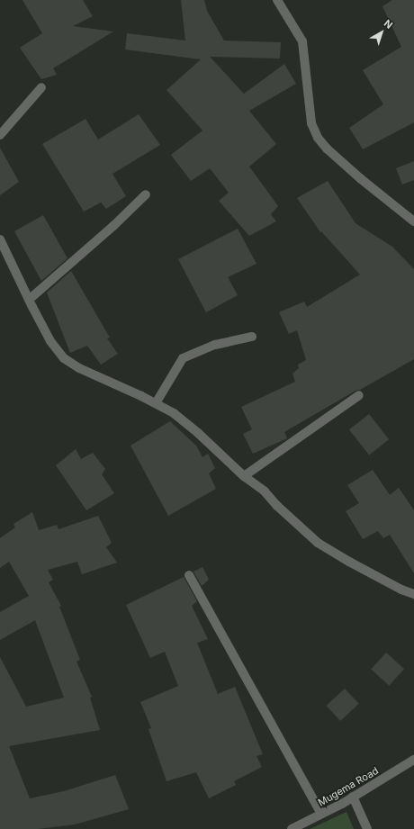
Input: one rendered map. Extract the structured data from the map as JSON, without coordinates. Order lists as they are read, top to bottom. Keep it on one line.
{"streets":{"street":["Mugema Road"]},"north":"top right"}
